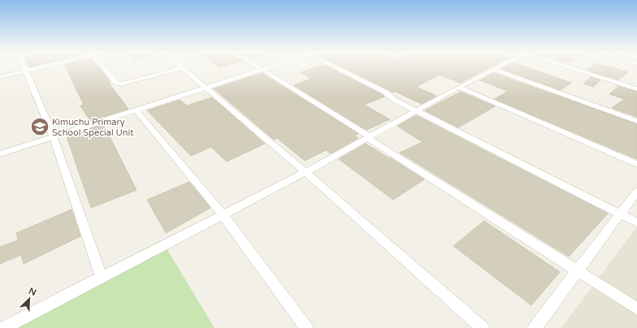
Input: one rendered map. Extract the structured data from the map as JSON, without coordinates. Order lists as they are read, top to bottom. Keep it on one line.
{"places":{"school or university":["Kimuchu Primary School Special Unit"]},"north":"top right"}
